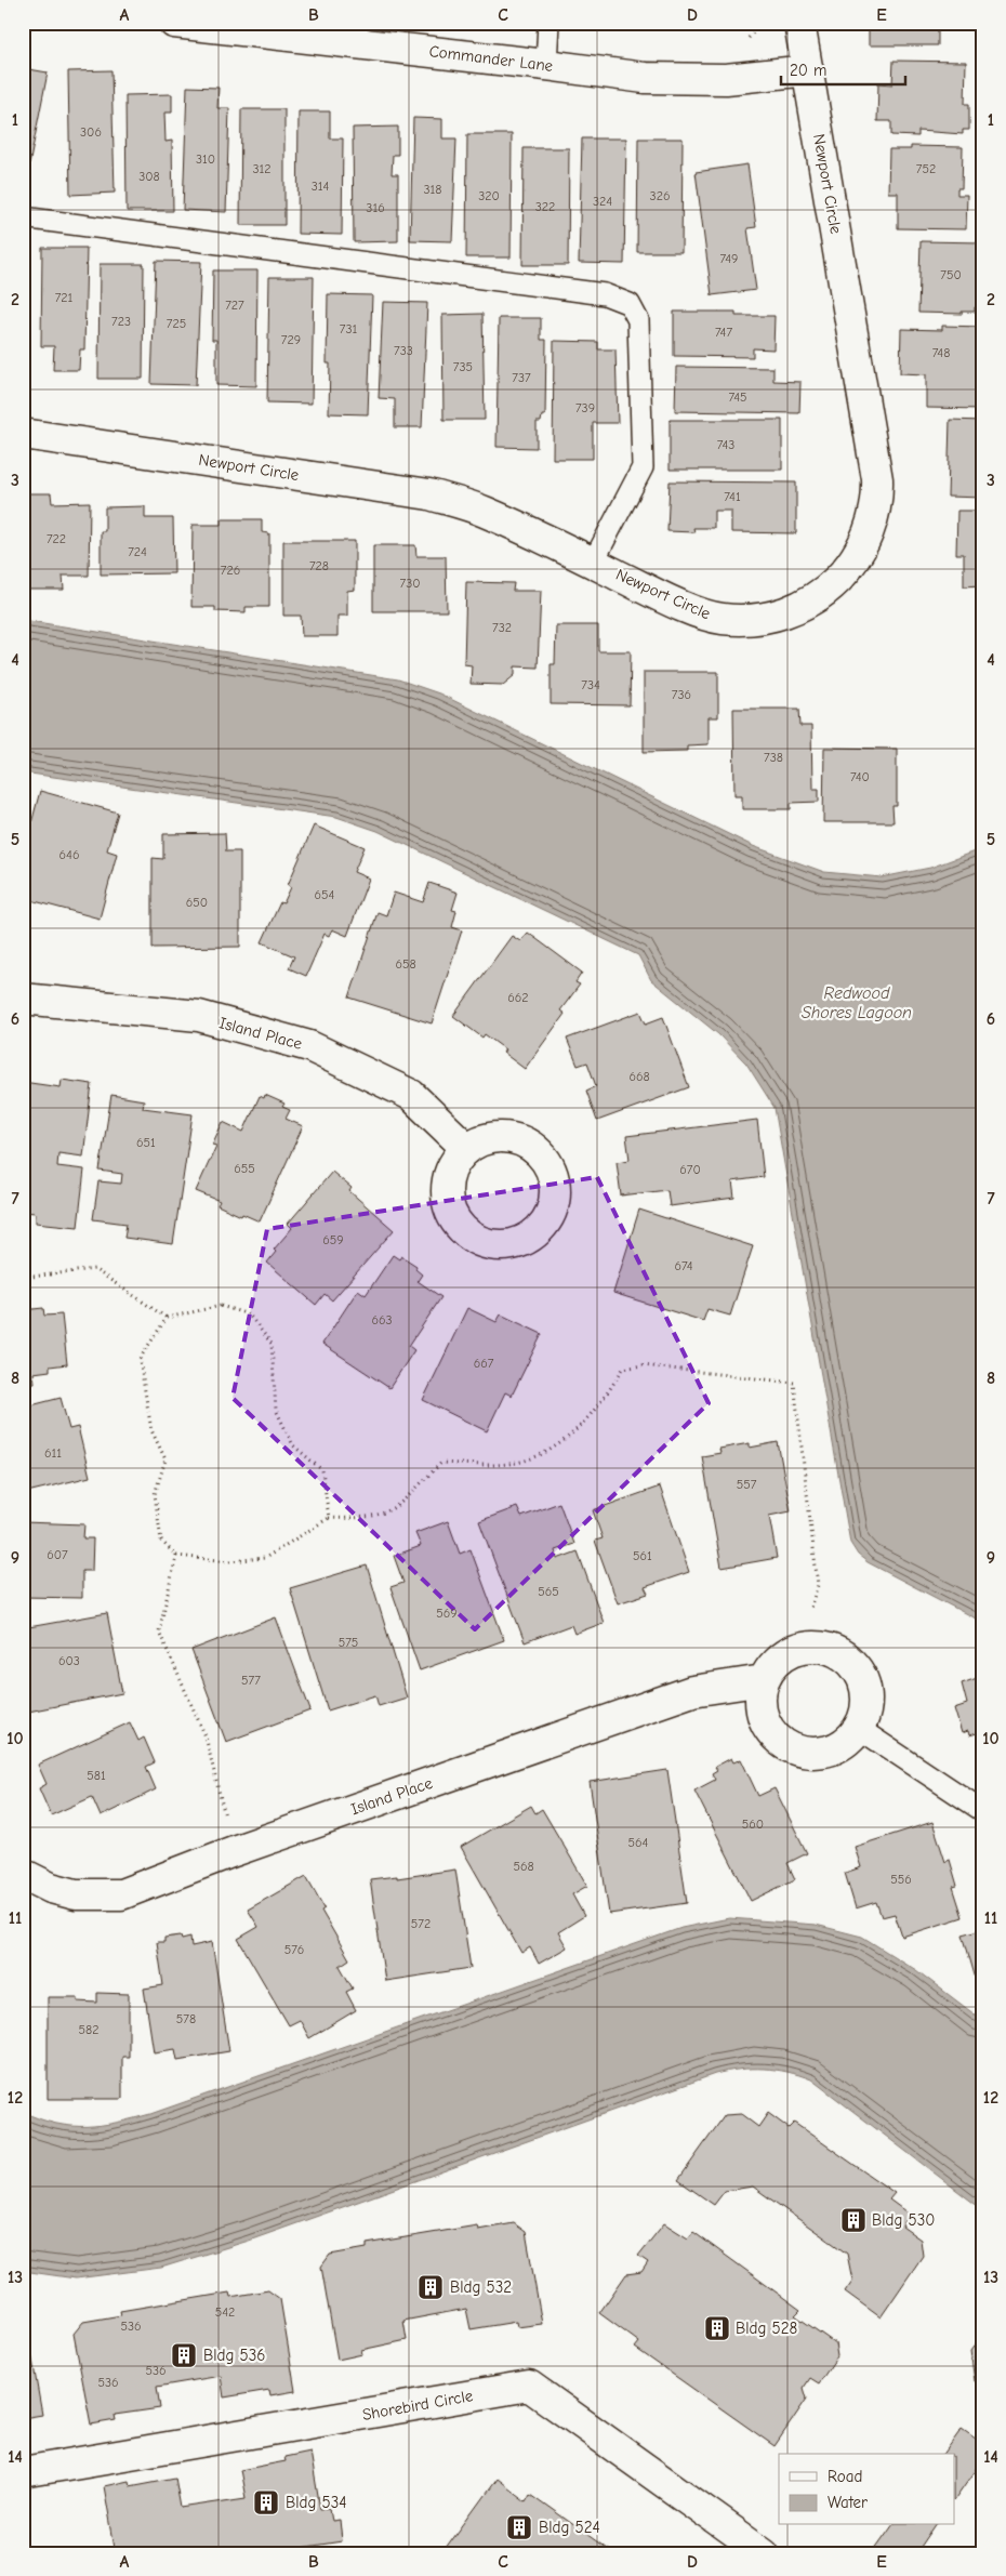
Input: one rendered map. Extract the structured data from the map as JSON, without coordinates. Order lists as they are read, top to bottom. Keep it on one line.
{"streets":{"street":["Commander Lane","Newport Circle","Island Place","Shorebird Circle"]},"crossings":[["Commander Lane","Newport Circle"]],"water":["Redwood Shores Lagoon"],"places":{"building":["Bldg 530","Bldg 532","Bldg 528","Bldg 536","Bldg 534","Bldg 524"]},"house_numbers":["306","310","312","752","308","314","318","320","326","324","322","316","749","750","721","727","723","725","731","747","729","733","748","735","737","745","739","743","741","722","724","728","726","730","732","734","736","738","740","646","654","650","658","662","668","651","655","670","659","674","663","667","611","557","607","561","565","569","575","603","577","581","560","564","568","556","572","576","578","582","542","536","536","536"],"legend":["Road","Water"],"scale_bar":"20 m","grid":{"columns":["A","B","C","D","E"],"rows":["1","2","3","4","5","6","7","8","9","10","11","12","13","14"]}}
